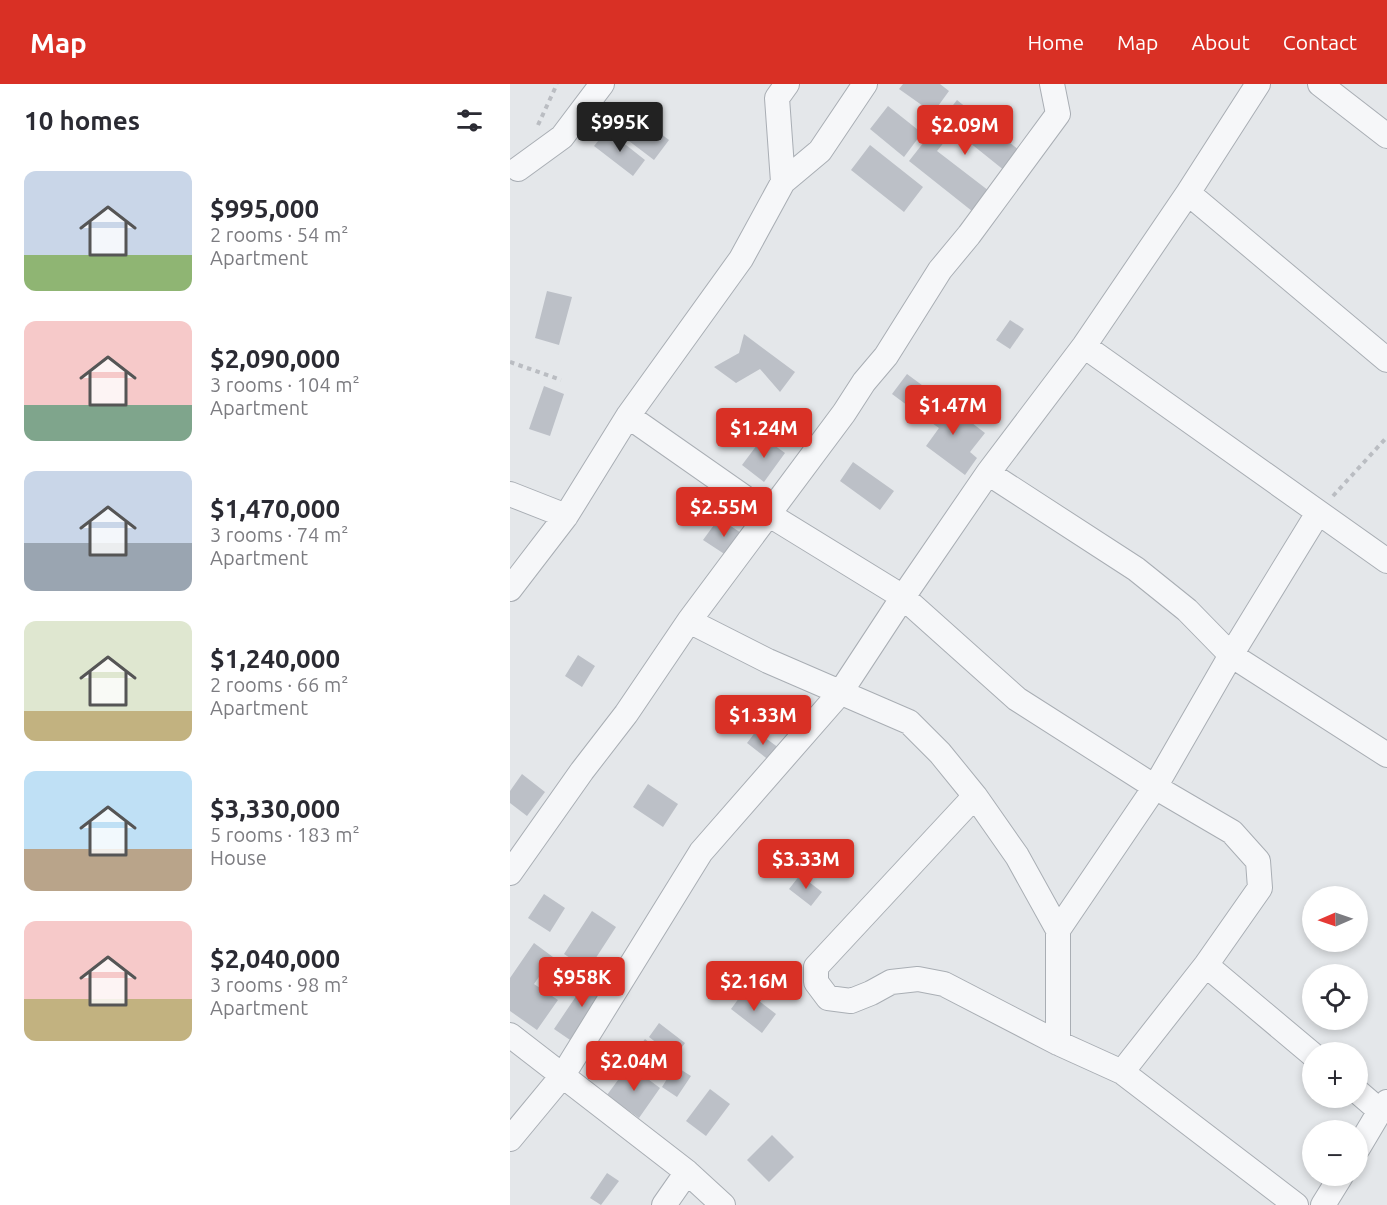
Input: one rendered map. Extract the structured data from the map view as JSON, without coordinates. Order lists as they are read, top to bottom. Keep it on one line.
{"north":"left","page":{"header":"Map","nav":["Home","Map","About","Contact"],"heading":"10 homes","price":["$995K","$2.09M","$1.47M","$1.24M","$2.55M","$1.33M","$3.33M","$958K","$2.16M","$2.04M"],"list":[{"name":"$995,000","note":"2 rooms · 54 m² · Apartment"},{"name":"$2,090,000","note":"3 rooms · 104 m² · Apartment"},{"name":"$1,470,000","note":"3 rooms · 74 m² · Apartment"},{"name":"$1,240,000","note":"2 rooms · 66 m² · Apartment"},{"name":"$3,330,000","note":"5 rooms · 183 m² · House"},{"name":"$2,040,000","note":"3 rooms · 98 m² · Apartment"}],"map_buttons":["+","−"]}}
